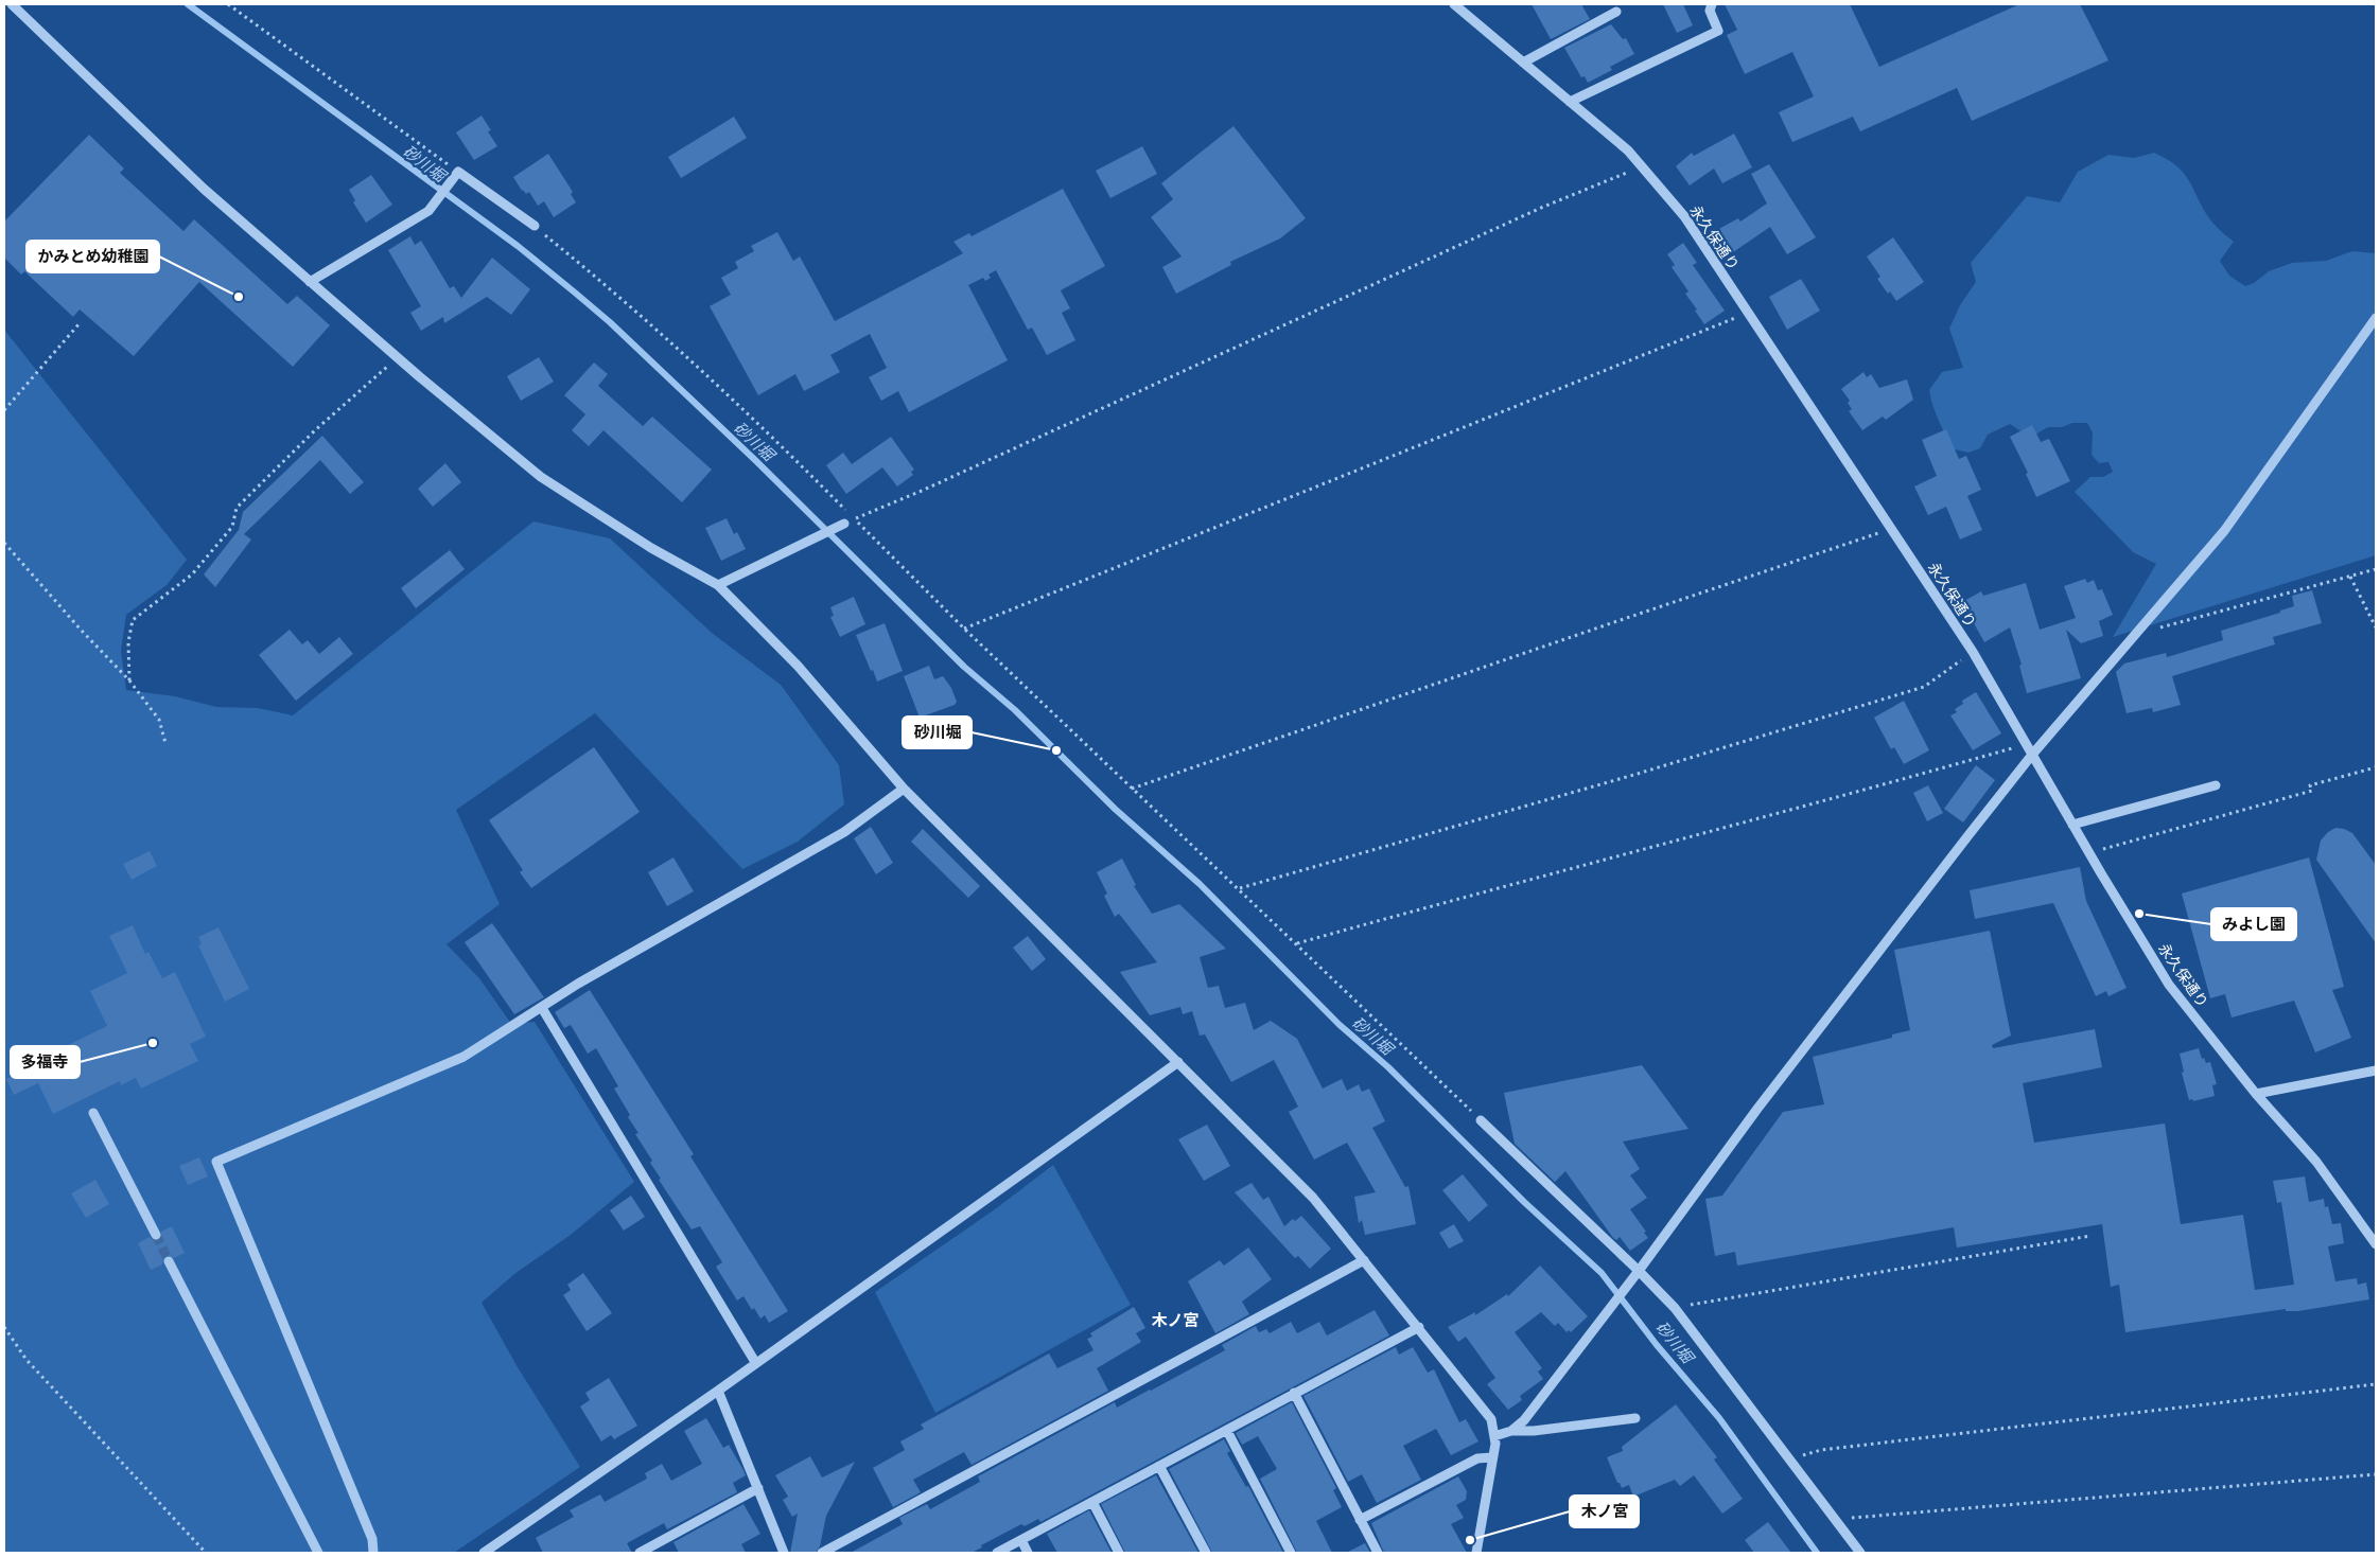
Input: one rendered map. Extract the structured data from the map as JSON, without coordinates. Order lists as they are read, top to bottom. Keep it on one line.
{"streets":{"street":["永久保通り"]},"districts":["木ノ宮"],"water":["砂川堀"],"places":["かみとめ幼稚園","砂川堀","みよし園","多福寺","木ノ宮"]}
